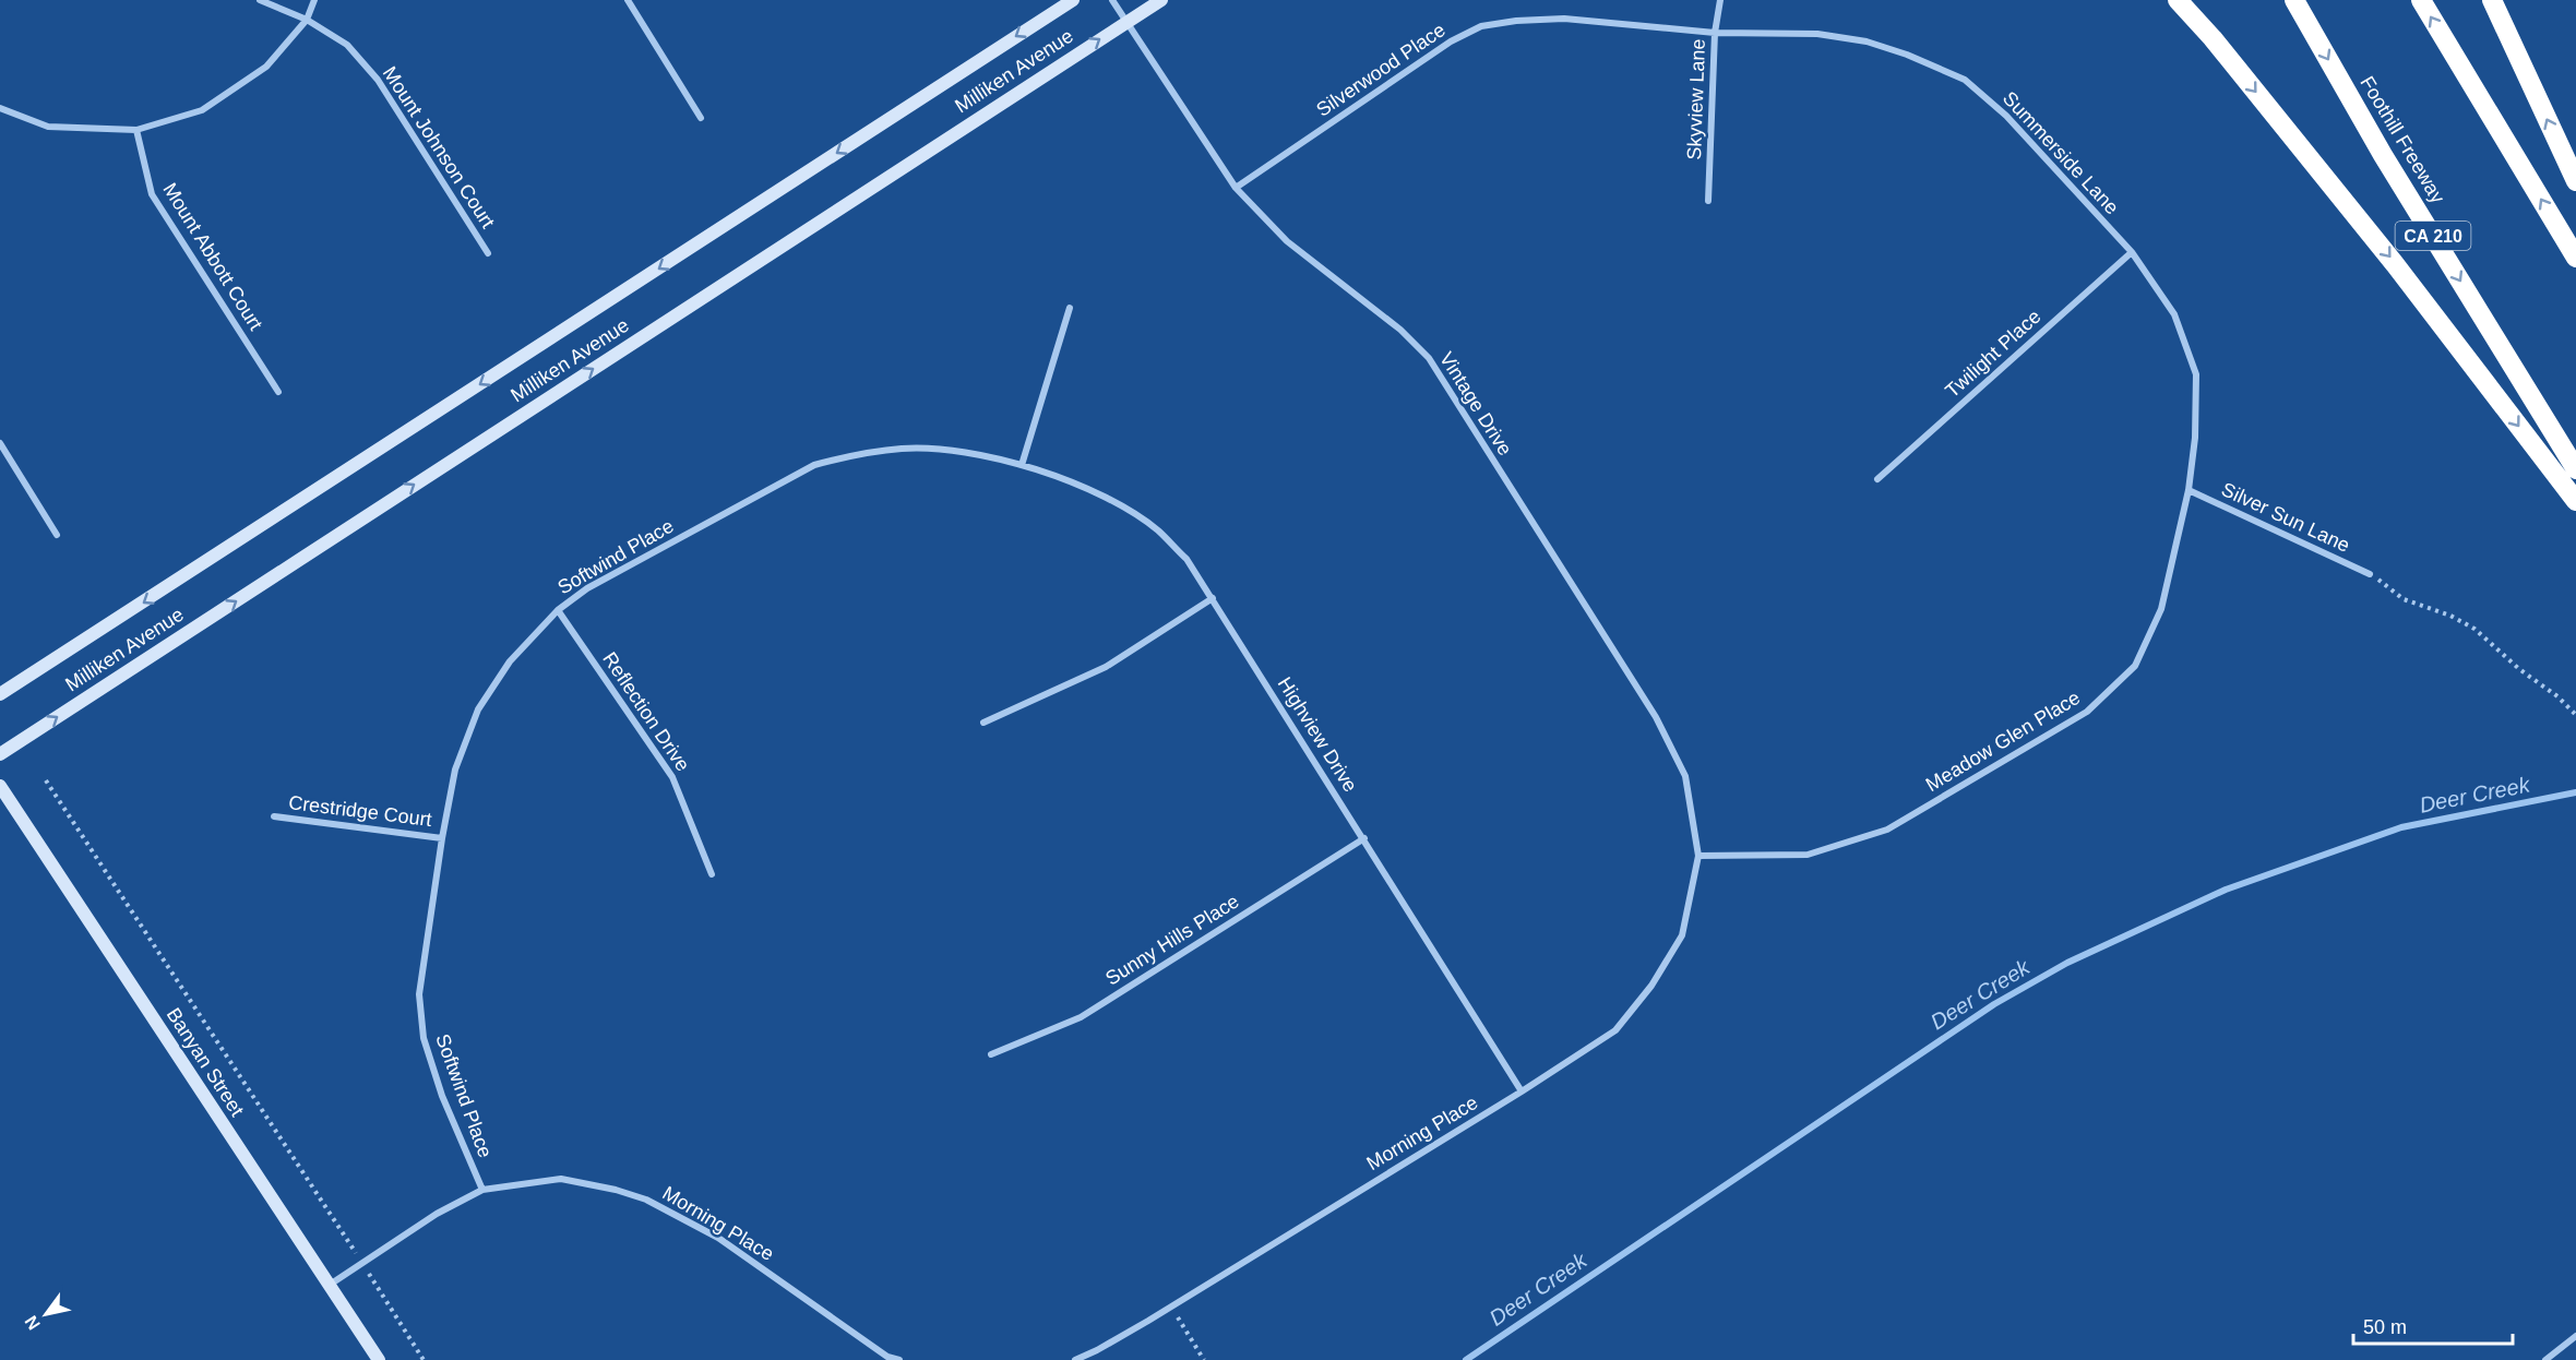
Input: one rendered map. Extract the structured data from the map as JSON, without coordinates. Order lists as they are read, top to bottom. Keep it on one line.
{"streets":{"highway":["Foothill Freeway","CA 210"],"main road":["Milliken Avenue","Banyan Street"],"street":["Silverwood Place","Skyview Lane","Mount Johnson Court","Summerside Lane","Mount Abbott Court","Twilight Place","Vintage Drive","Silver Sun Lane","Softwind Place","Reflection Drive","Highview Drive","Meadow Glen Place","Crestridge Court","Sunny Hills Place","Morning Place"]},"crossings":[["Silverwood Place","Skyview Lane"],["Silverwood Place","Summerside Lane"],["Silverwood Place","Vintage Drive"],["Milliken Avenue","Vintage Drive"],["Skyview Lane","Summerside Lane"],["Summerside Lane","Twilight Place"],["Summerside Lane","Silver Sun Lane"],["Summerside Lane","Meadow Glen Place"],["Vintage Drive","Meadow Glen Place"],["Vintage Drive","Morning Place"],["Silver Sun Lane","Meadow Glen Place"],["Softwind Place","Reflection Drive"],["Softwind Place","Highview Drive"],["Softwind Place","Crestridge Court"],["Softwind Place","Morning Place"],["Highview Drive","Sunny Hills Place"],["Highview Drive","Morning Place"],["Meadow Glen Place","Morning Place"],["Banyan Street","Morning Place"]],"water":["Deer Creek"],"scale_bar":"50 m","north":"bottom left"}
